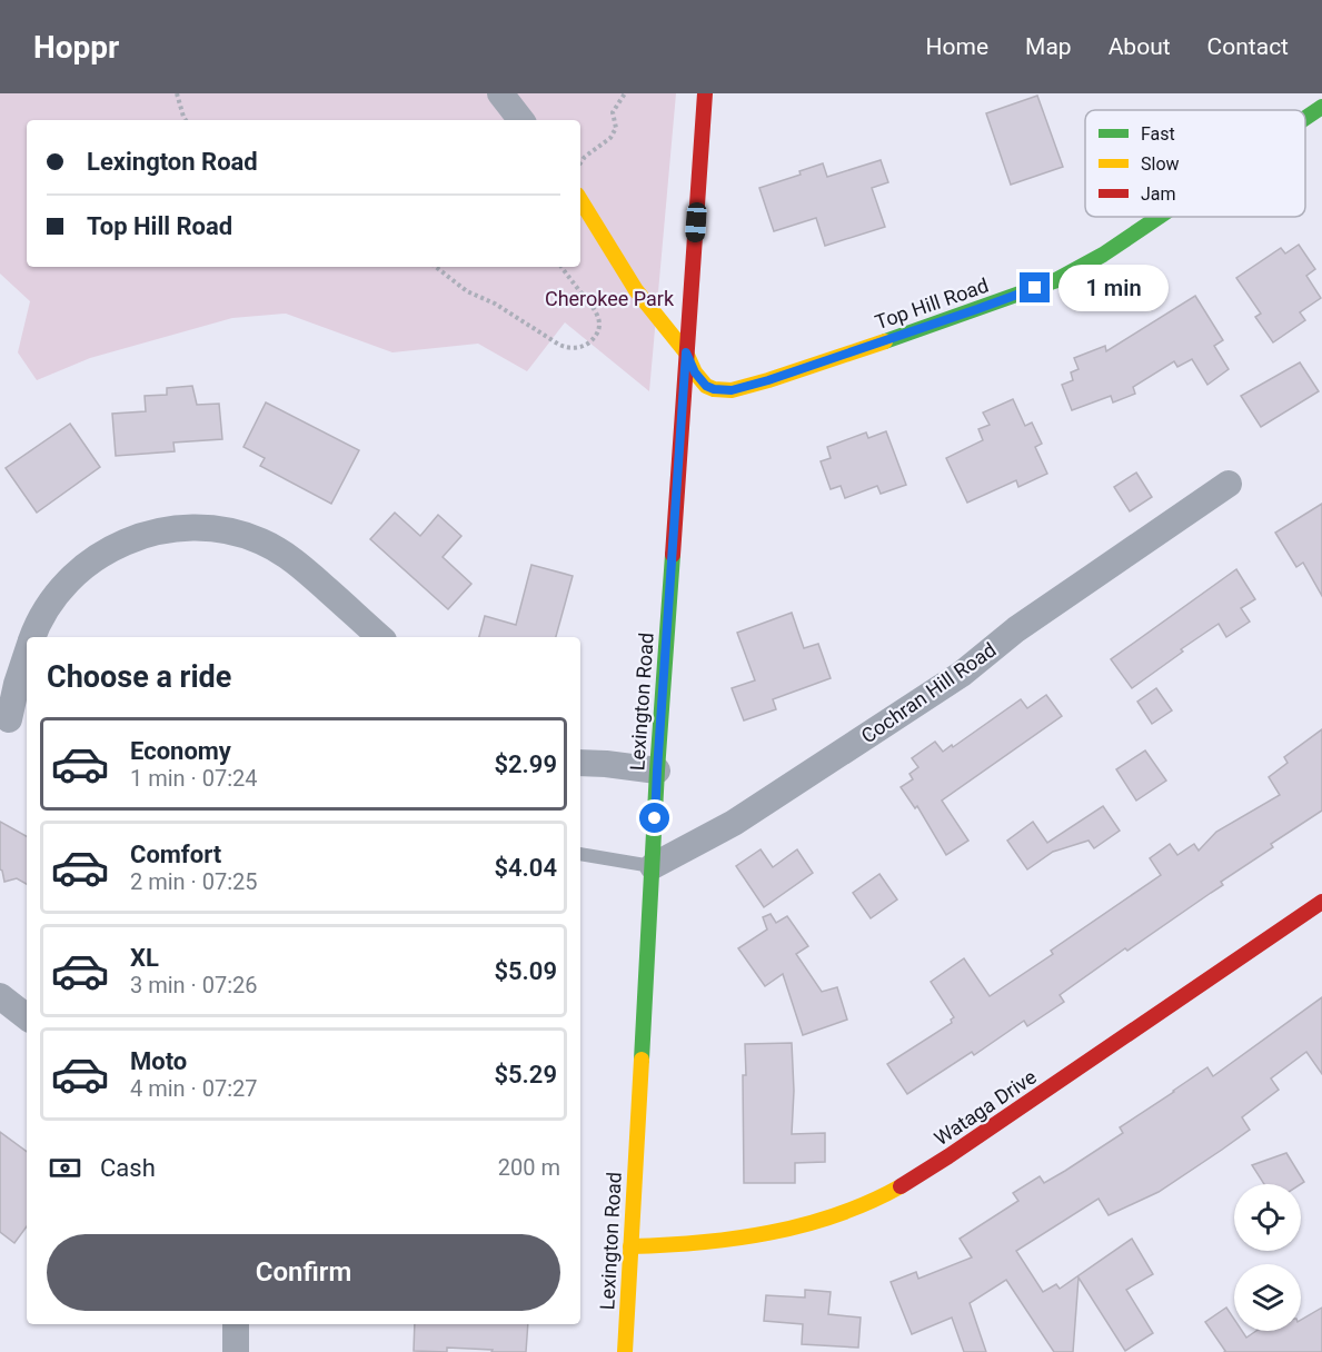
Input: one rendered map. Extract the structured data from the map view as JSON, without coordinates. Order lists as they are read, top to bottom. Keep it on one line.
{"streets":{"street":["Top Hill Road","Cochran Hill Road","Lexington Road","Wataga Drive"]},"crossings":[["Top Hill Road","Lexington Road"],["Cochran Hill Road","Lexington Road"],["Lexington Road","Wataga Drive"]],"parks":["Cherokee Park"],"legend":["Fast","Slow","Jam"],"page":{"header":"Hoppr","nav":["Home","Map","About","Contact"],"banner":["Lexington Road","Top Hill Road"],"bubble":"1 min","heading":"Choose a ride","list":[{"name":"Economy","note":"1 min · 07:24","value":"$2.99"},{"name":"Comfort","note":"2 min · 07:25","value":"$4.04"},{"name":"XL","note":"3 min · 07:26","value":"$5.09"},{"name":"Moto","note":"4 min · 07:27","value":"$5.29"}],"pay":["Cash","200 m"],"buttons":"Confirm"}}
